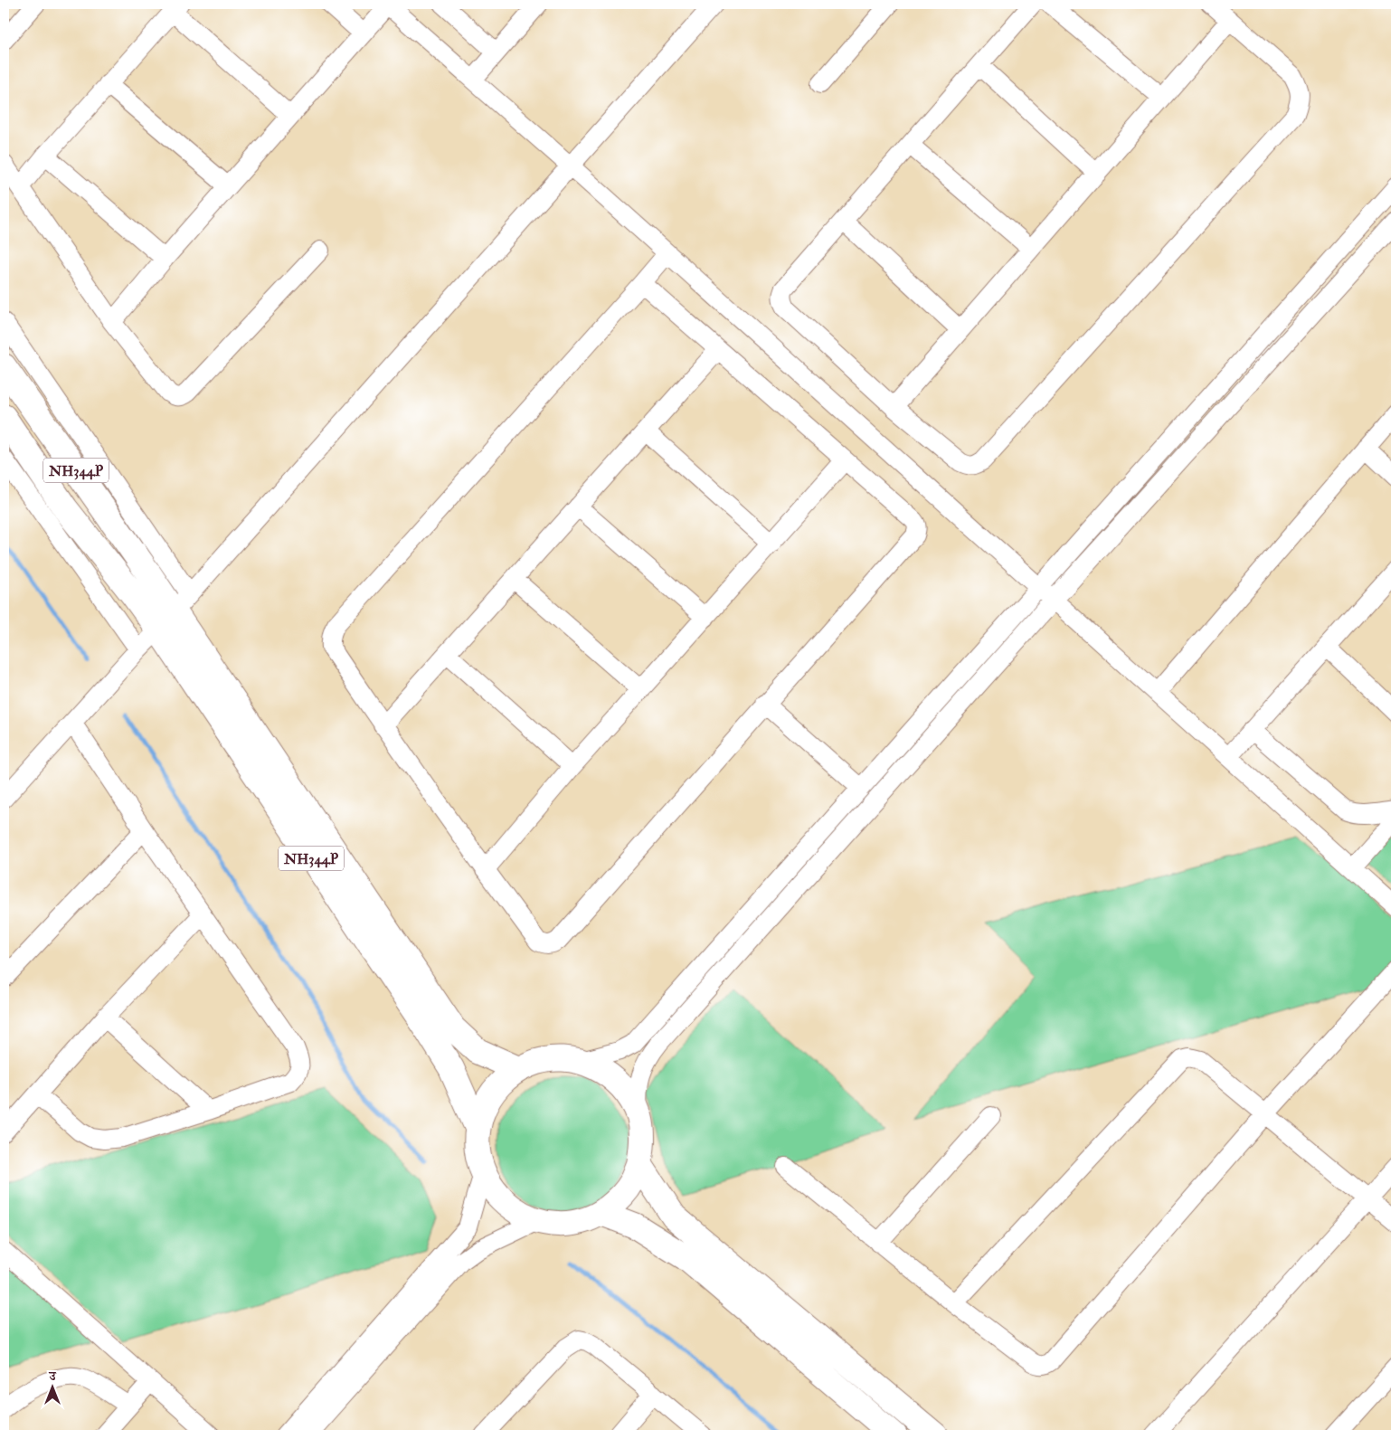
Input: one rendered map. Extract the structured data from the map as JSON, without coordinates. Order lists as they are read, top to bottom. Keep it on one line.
{"streets":{"highway":["NH344P"]},"north":"top"}
